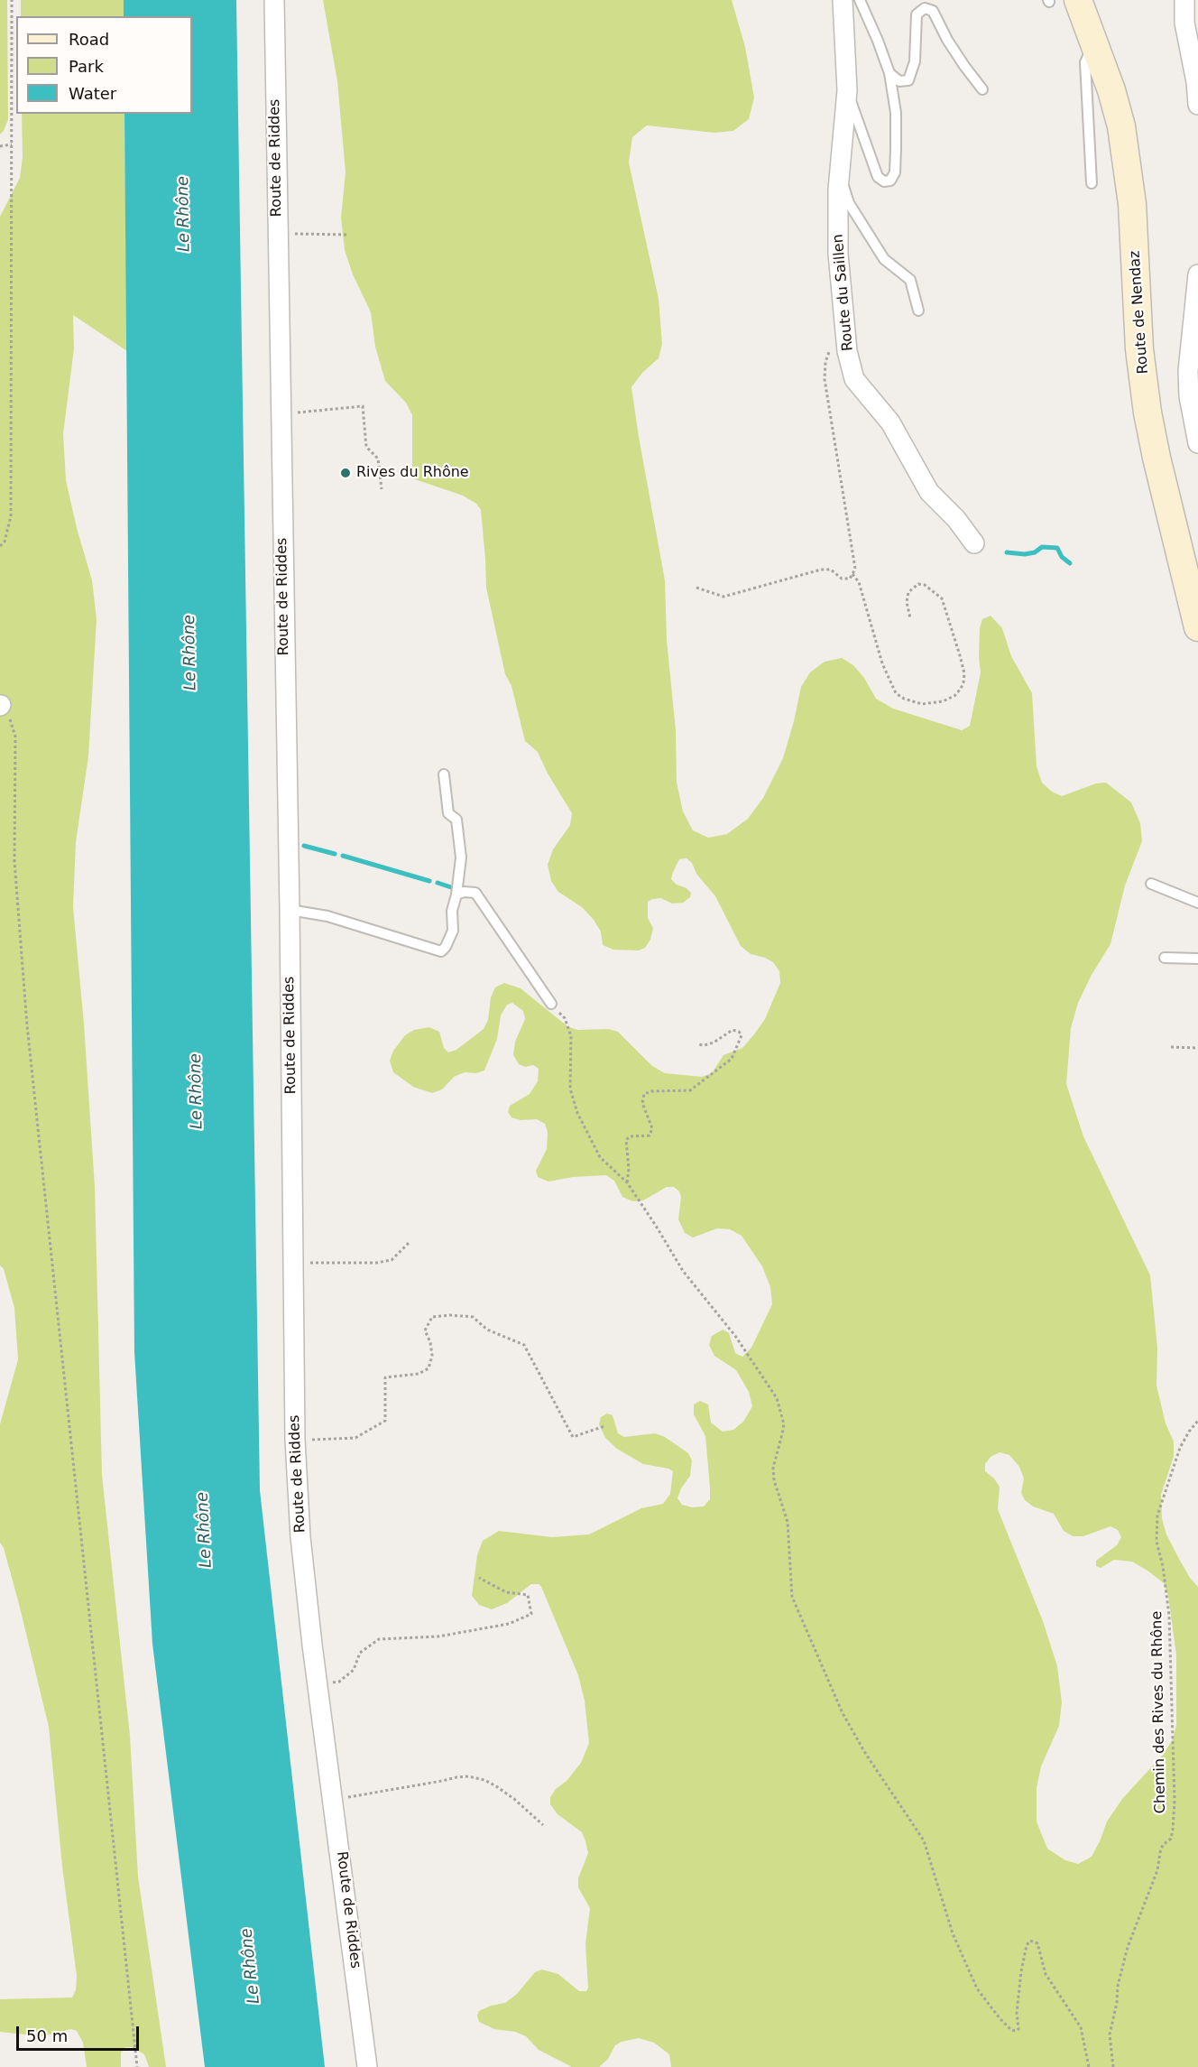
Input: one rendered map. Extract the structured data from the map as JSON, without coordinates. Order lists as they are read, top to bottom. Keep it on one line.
{"streets":{"main road":["Route de Nendaz"],"street":["Route de Riddes","Route du Saillen"],"path":["Chemin des Rives du Rhône"]},"water":["Le Rhône"],"places":["Rives du Rhône"],"legend":["Road","Park","Water"],"scale_bar":"50 m"}
